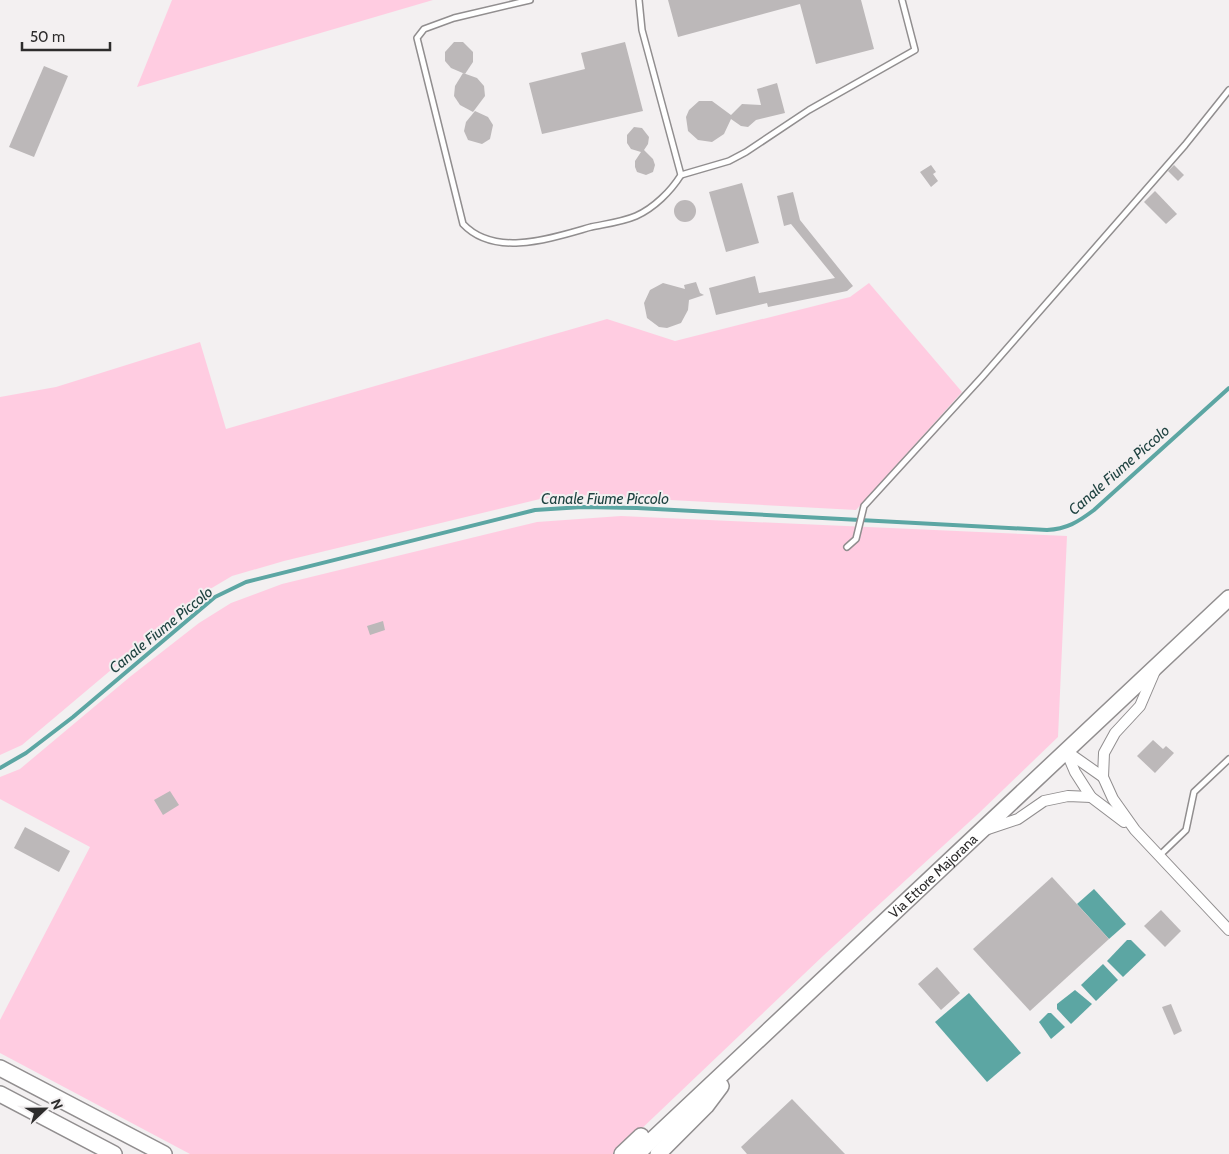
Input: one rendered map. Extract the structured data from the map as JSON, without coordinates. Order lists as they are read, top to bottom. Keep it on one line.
{"streets":{"main road":["Via Ettore Majorana"]},"water":["Canale Fiume Piccolo"],"scale_bar":"50 m","north":"right"}
